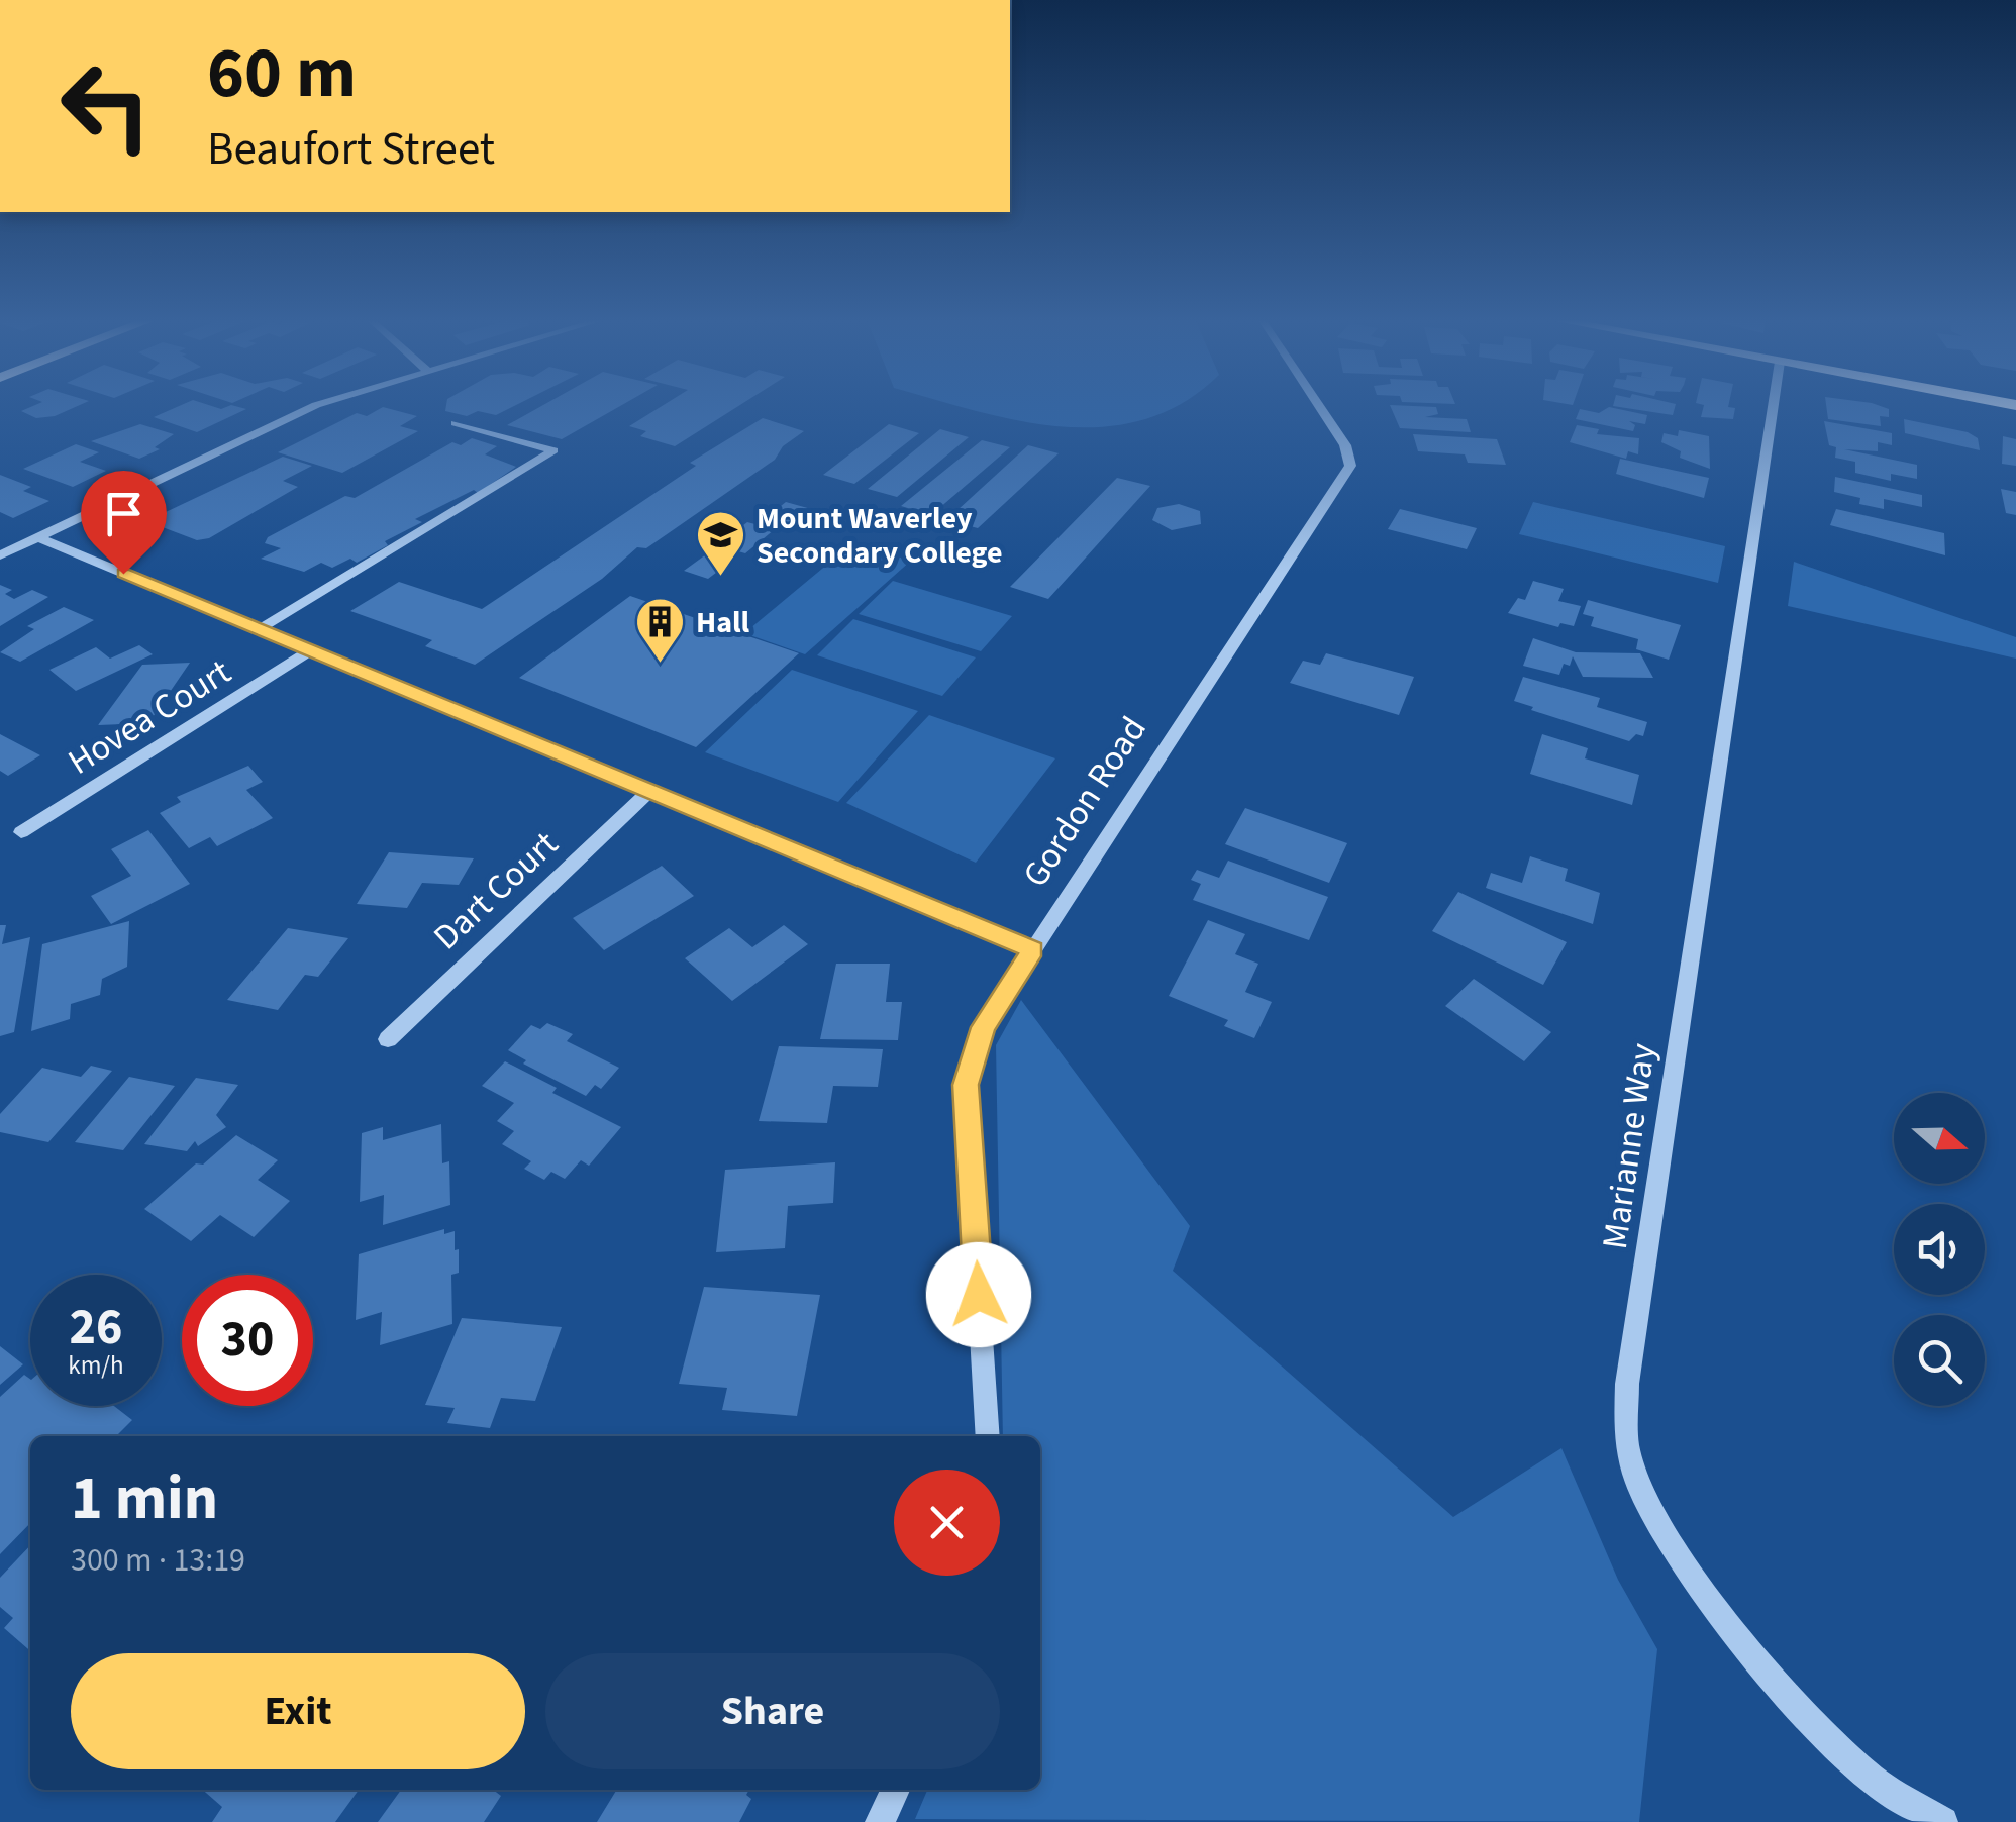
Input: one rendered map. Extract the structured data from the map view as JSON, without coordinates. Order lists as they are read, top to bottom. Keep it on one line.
{"streets":{"street":["Hovea Court","Gordon Road","Dart Court","Marianne Way"]},"places":{"school or university":["Mount Waverley Secondary College"],"building":["Hall"]},"north":"right","page":{"turn":["60 m","Beaufort Street"],"speed":"26 km/h","limit":"30","heading":["1 min","300 m · 13:19"],"buttons":["Exit","Share"]}}
